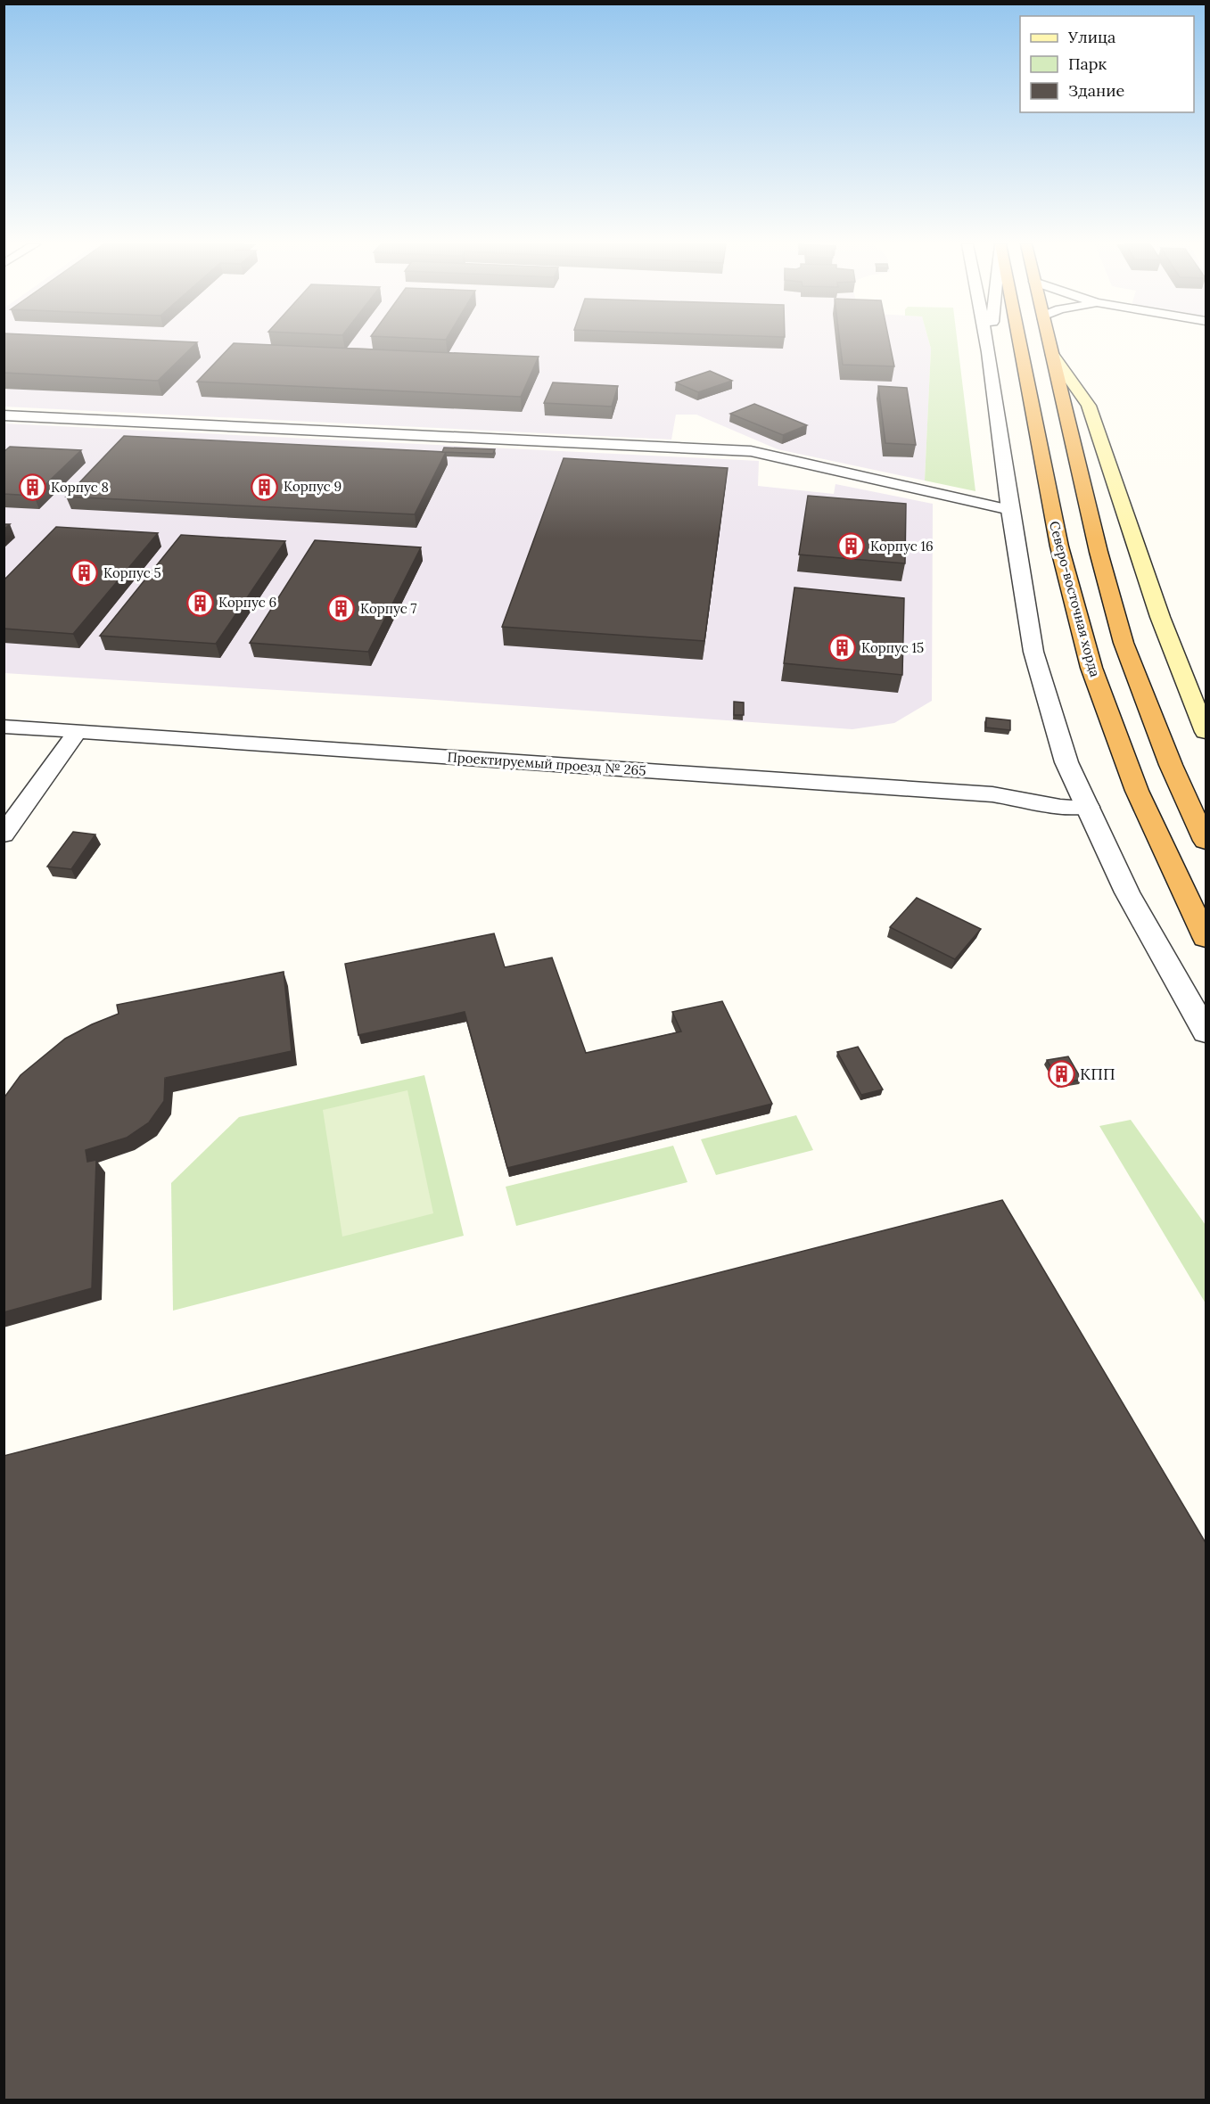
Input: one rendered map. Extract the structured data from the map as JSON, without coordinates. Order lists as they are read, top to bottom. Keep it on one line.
{"streets":{"highway":["Северо-восточная хорда"],"street":["Проектируемый проезд № 265"]},"places":{"building":["Корпус 9","Корпус 8","Корпус 16","Корпус 5","Корпус 6","Корпус 7","Корпус 15","КПП"]},"legend":["Улица","Парк","Здание"]}
